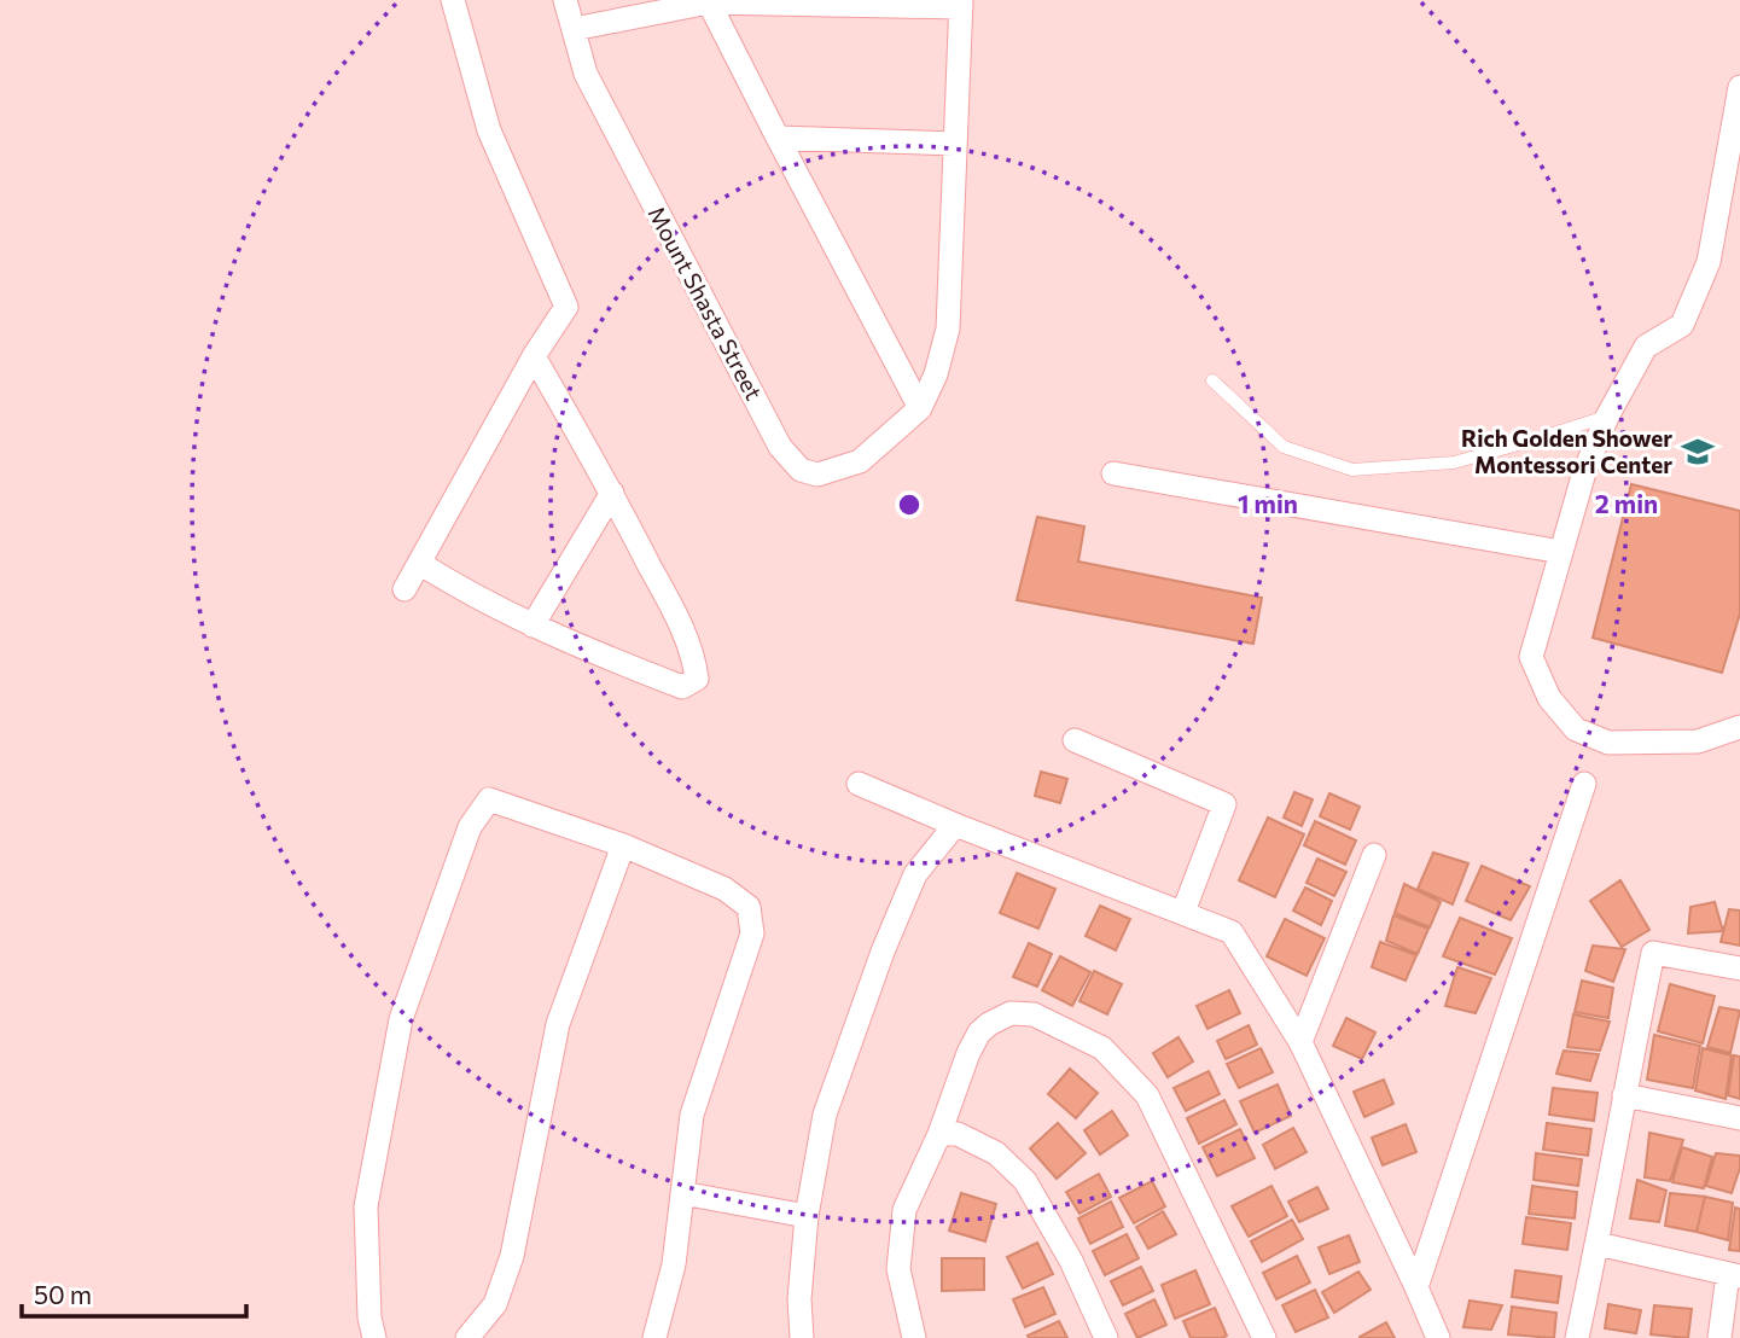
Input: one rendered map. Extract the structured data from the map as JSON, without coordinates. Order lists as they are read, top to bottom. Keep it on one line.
{"streets":{"street":["Mount Shasta Street"]},"places":{"school or university":["Rich Golden Shower Montessori Center"]},"scale_bar":"50 m","rings":["1 min","2 min"]}
